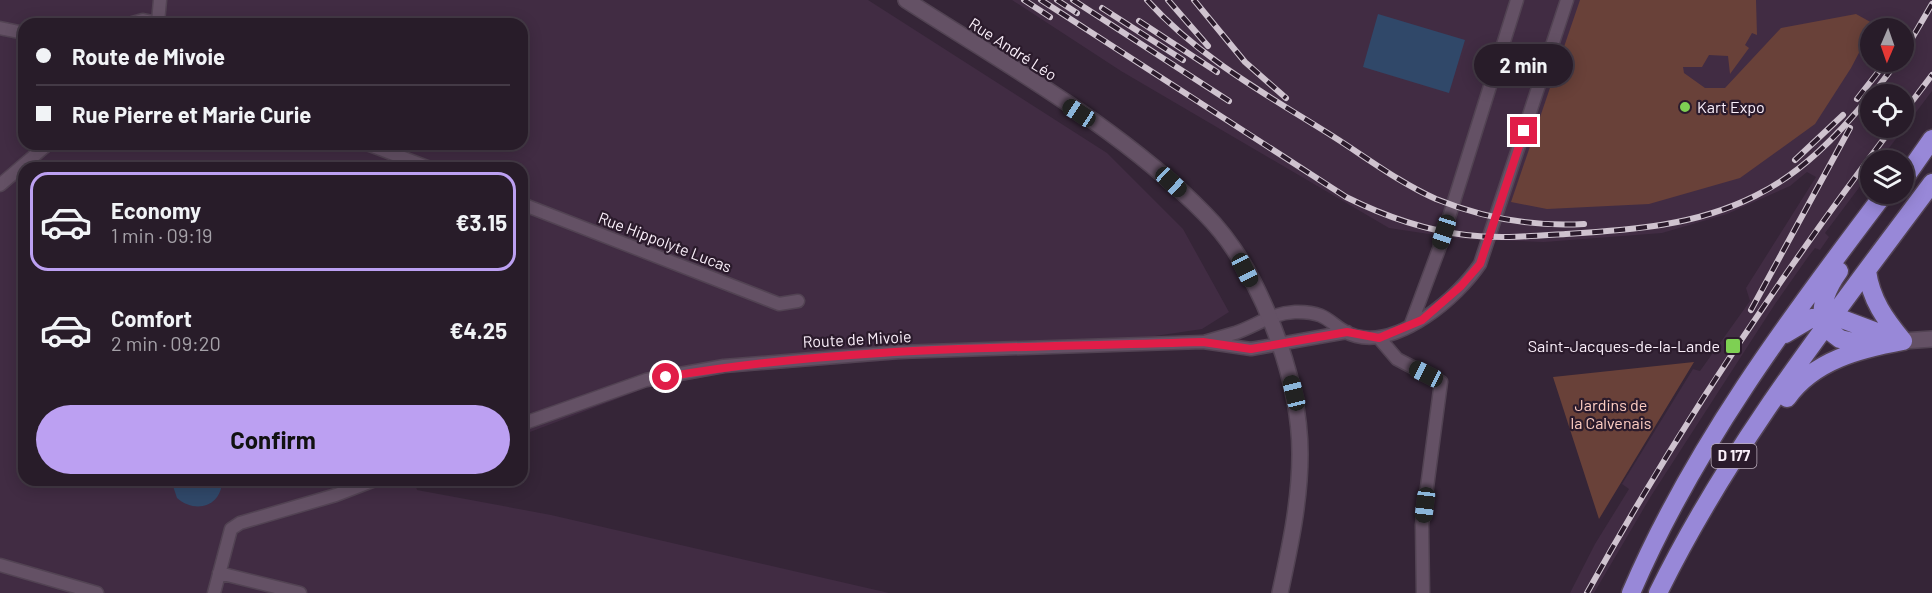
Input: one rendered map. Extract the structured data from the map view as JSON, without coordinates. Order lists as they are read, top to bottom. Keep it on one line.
{"streets":{"highway":["D 177"],"street":["Rue André Léo","Rue Hippolyte Lucas","Route de Mivoie"]},"crossings":[["Rue André Léo","Route de Mivoie"]],"parks":["Jardins de la Calvenais"],"places":{"other":["Kart Expo"],"transit":["Saint-Jacques-de-la-Lande"]},"north":"bottom","page":{"banner":["Route de Mivoie","Rue Pierre et Marie Curie"],"bubble":"2 min","list":[{"name":"Economy","note":"1 min · 09:19","value":"€3.15"},{"name":"Comfort","note":"2 min · 09:20","value":"€4.25"}],"buttons":"Confirm"}}
